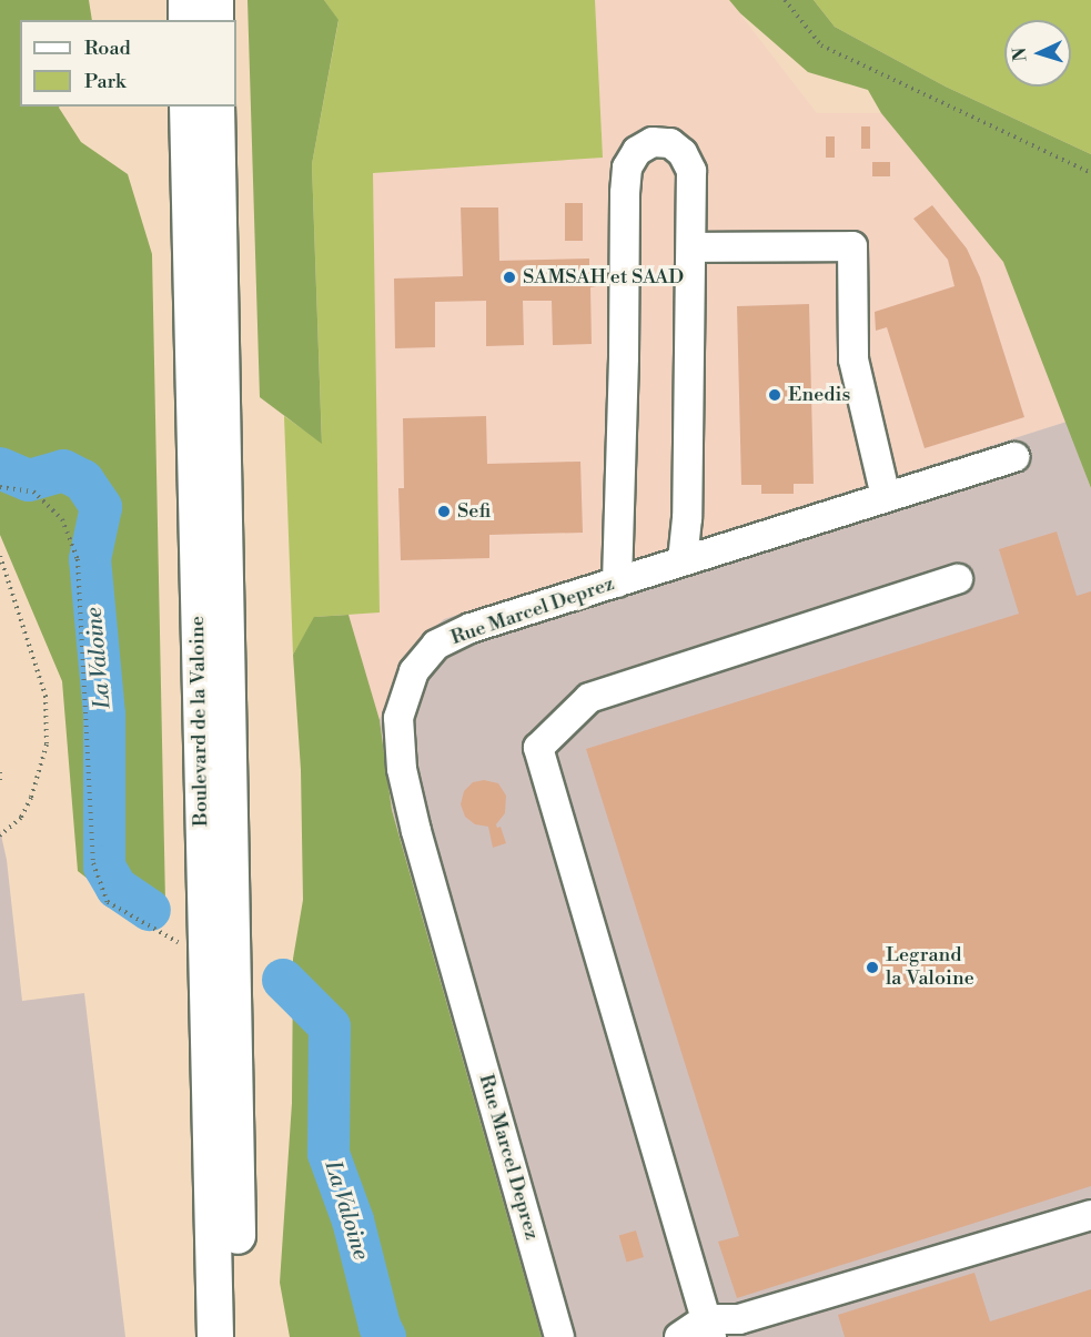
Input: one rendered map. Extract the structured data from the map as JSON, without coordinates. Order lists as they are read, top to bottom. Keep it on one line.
{"streets":{"main road":["Boulevard de la Valoine"],"street":["Rue Marcel Deprez"]},"water":["La Valoine"],"places":["SAMSAH et SAAD","Enedis","Sefi","Legrand la Valoine"],"legend":["Road","Park"],"north":"left"}
